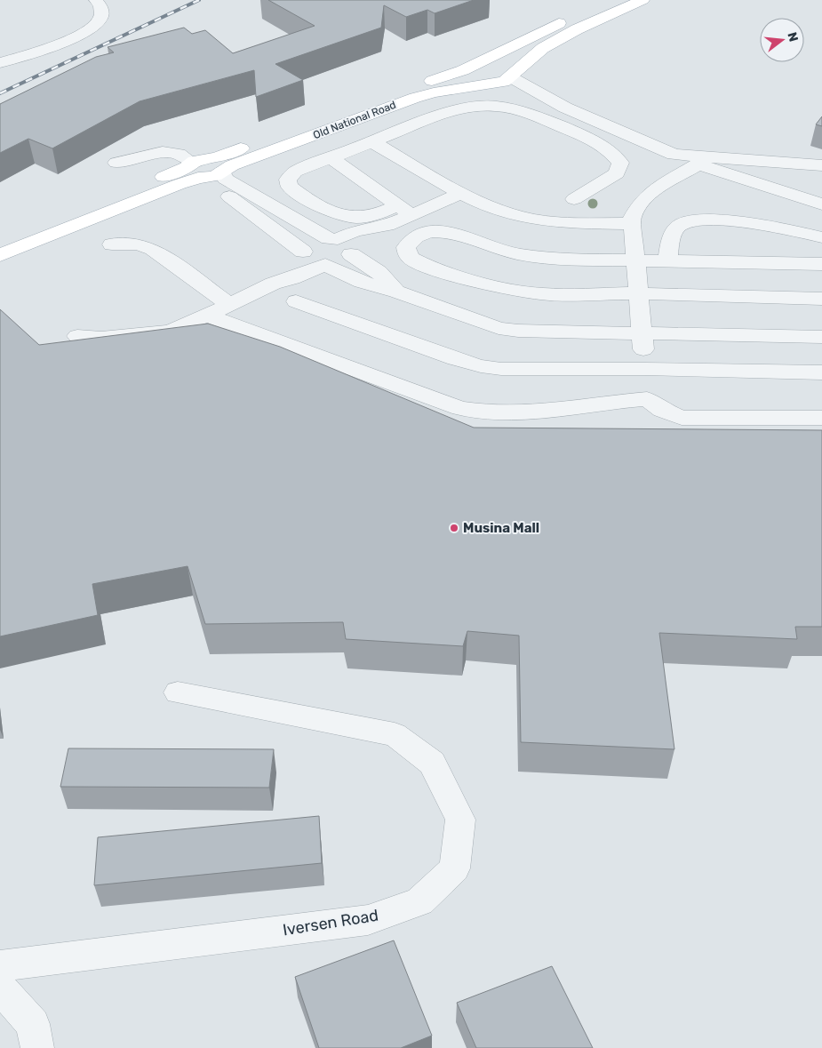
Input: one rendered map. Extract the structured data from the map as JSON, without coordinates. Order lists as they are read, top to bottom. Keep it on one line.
{"streets":{"main road":["Old National Road"],"street":["Iversen Road"]},"places":["Musina Mall"],"north":"right"}
